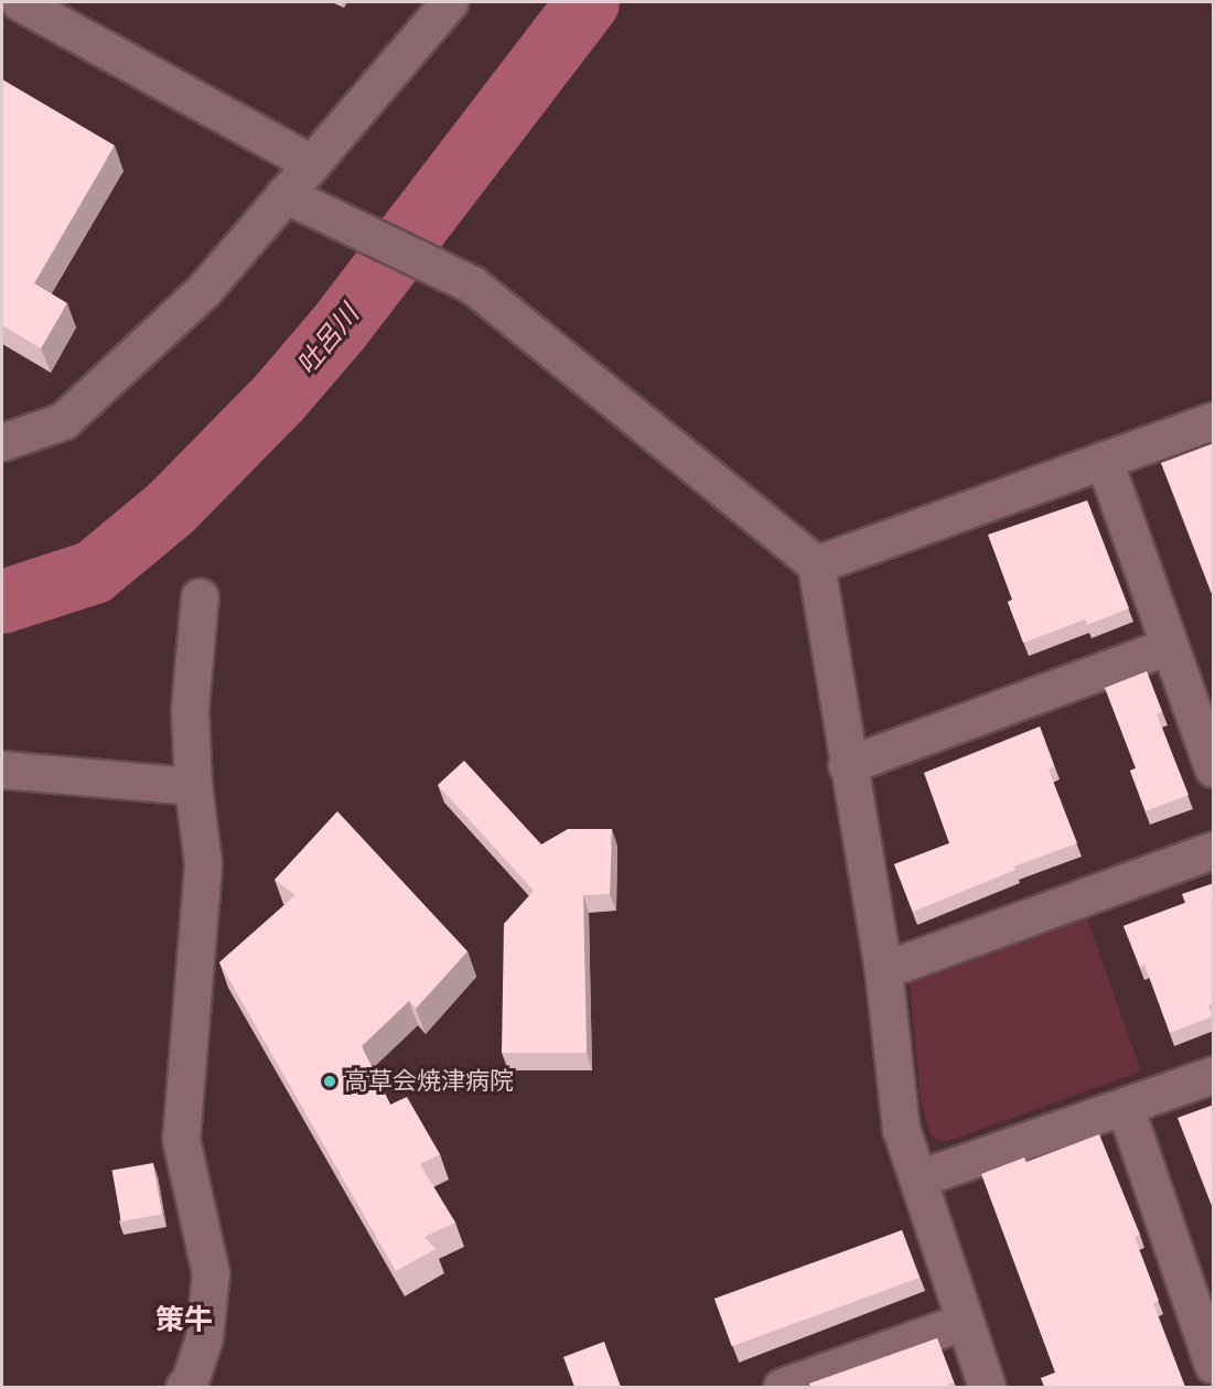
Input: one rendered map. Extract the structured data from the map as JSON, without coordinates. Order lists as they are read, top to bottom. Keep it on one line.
{"districts":["策牛"],"water":["吐呂川"],"places":["高草会焼津病院"]}
